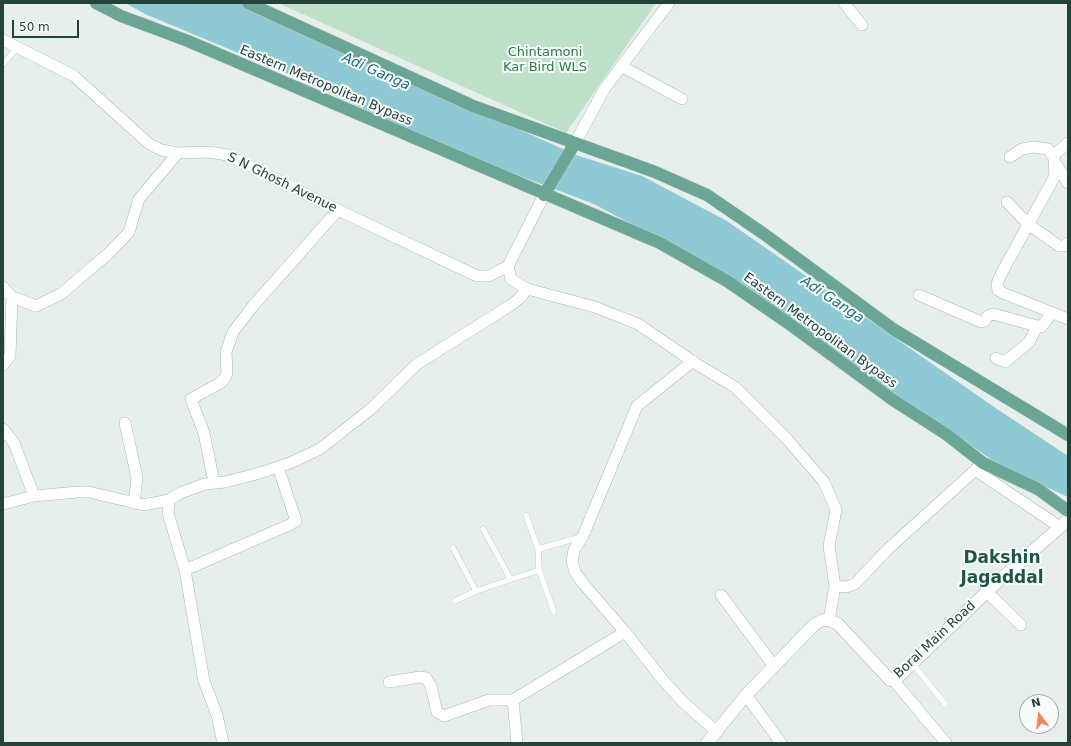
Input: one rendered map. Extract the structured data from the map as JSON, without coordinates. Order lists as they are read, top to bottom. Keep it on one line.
{"streets":{"main road":["Eastern Metropolitan Bypass","Boral Main Road"],"street":["S N Ghosh Avenue"]},"districts":["Dakshin Jagaddal"],"water":["Adi Ganga"],"parks":["Chintamoni Kar Bird WLS"],"scale_bar":"50 m","north":"top"}
